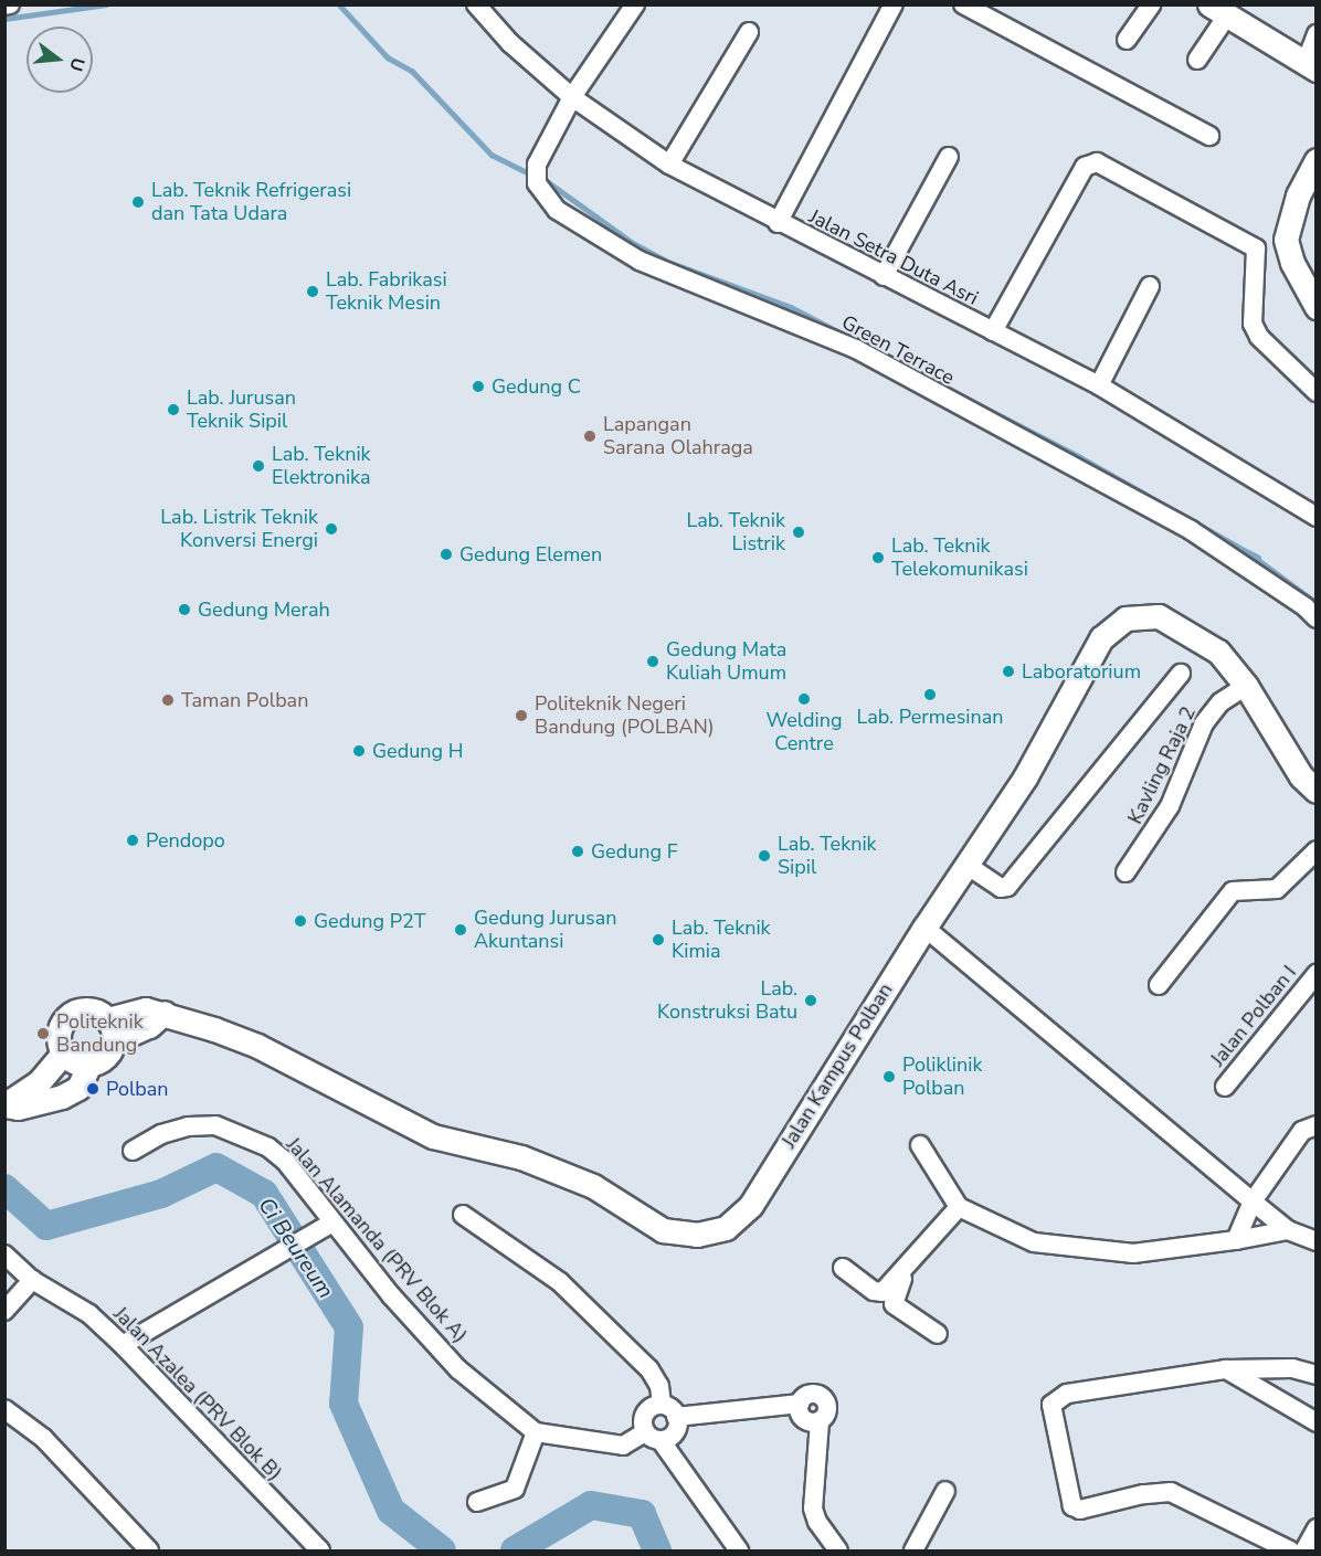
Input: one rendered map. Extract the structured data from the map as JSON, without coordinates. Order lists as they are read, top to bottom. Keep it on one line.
{"streets":{"street":["Jalan Setra Duta Asri","Green Terrace","Kavling Raja 2","Jalan Polban I","Jalan Kampus Polban","Jalan Alamanda (PRV Blok A)","Jalan Azalea (PRV Blok B)"]},"crossings":[["Jalan Setra Duta Asri","Green Terrace"],["Kavling Raja 2","Jalan Kampus Polban"]],"water":["Ci Beureum"],"places":["Lab. Teknik Refrigerasi dan Tata Udara","Lab. Fabrikasi Teknik Mesin","Gedung C","Lab. Jurusan Teknik Sipil","Lapangan Sarana Olahraga","Lab. Teknik Elektronika","Lab. Listrik Teknik Konversi Energi","Lab. Teknik Listrik","Gedung Elemen","Lab. Teknik Telekomunikasi","Gedung Merah","Gedung Mata Kuliah Umum","Laboratorium","Lab. Permesinan","Welding Centre","Taman Polban","Politeknik Negeri Bandung (POLBAN)","Gedung H","Pendopo","Gedung F","Lab. Teknik Sipil","Gedung P2T","Gedung Jurusan Akuntansi","Lab. Teknik Kimia","Lab. Konstruksi Batu","Politeknik Bandung","Poliklinik Polban","Polban"],"north":"right"}
